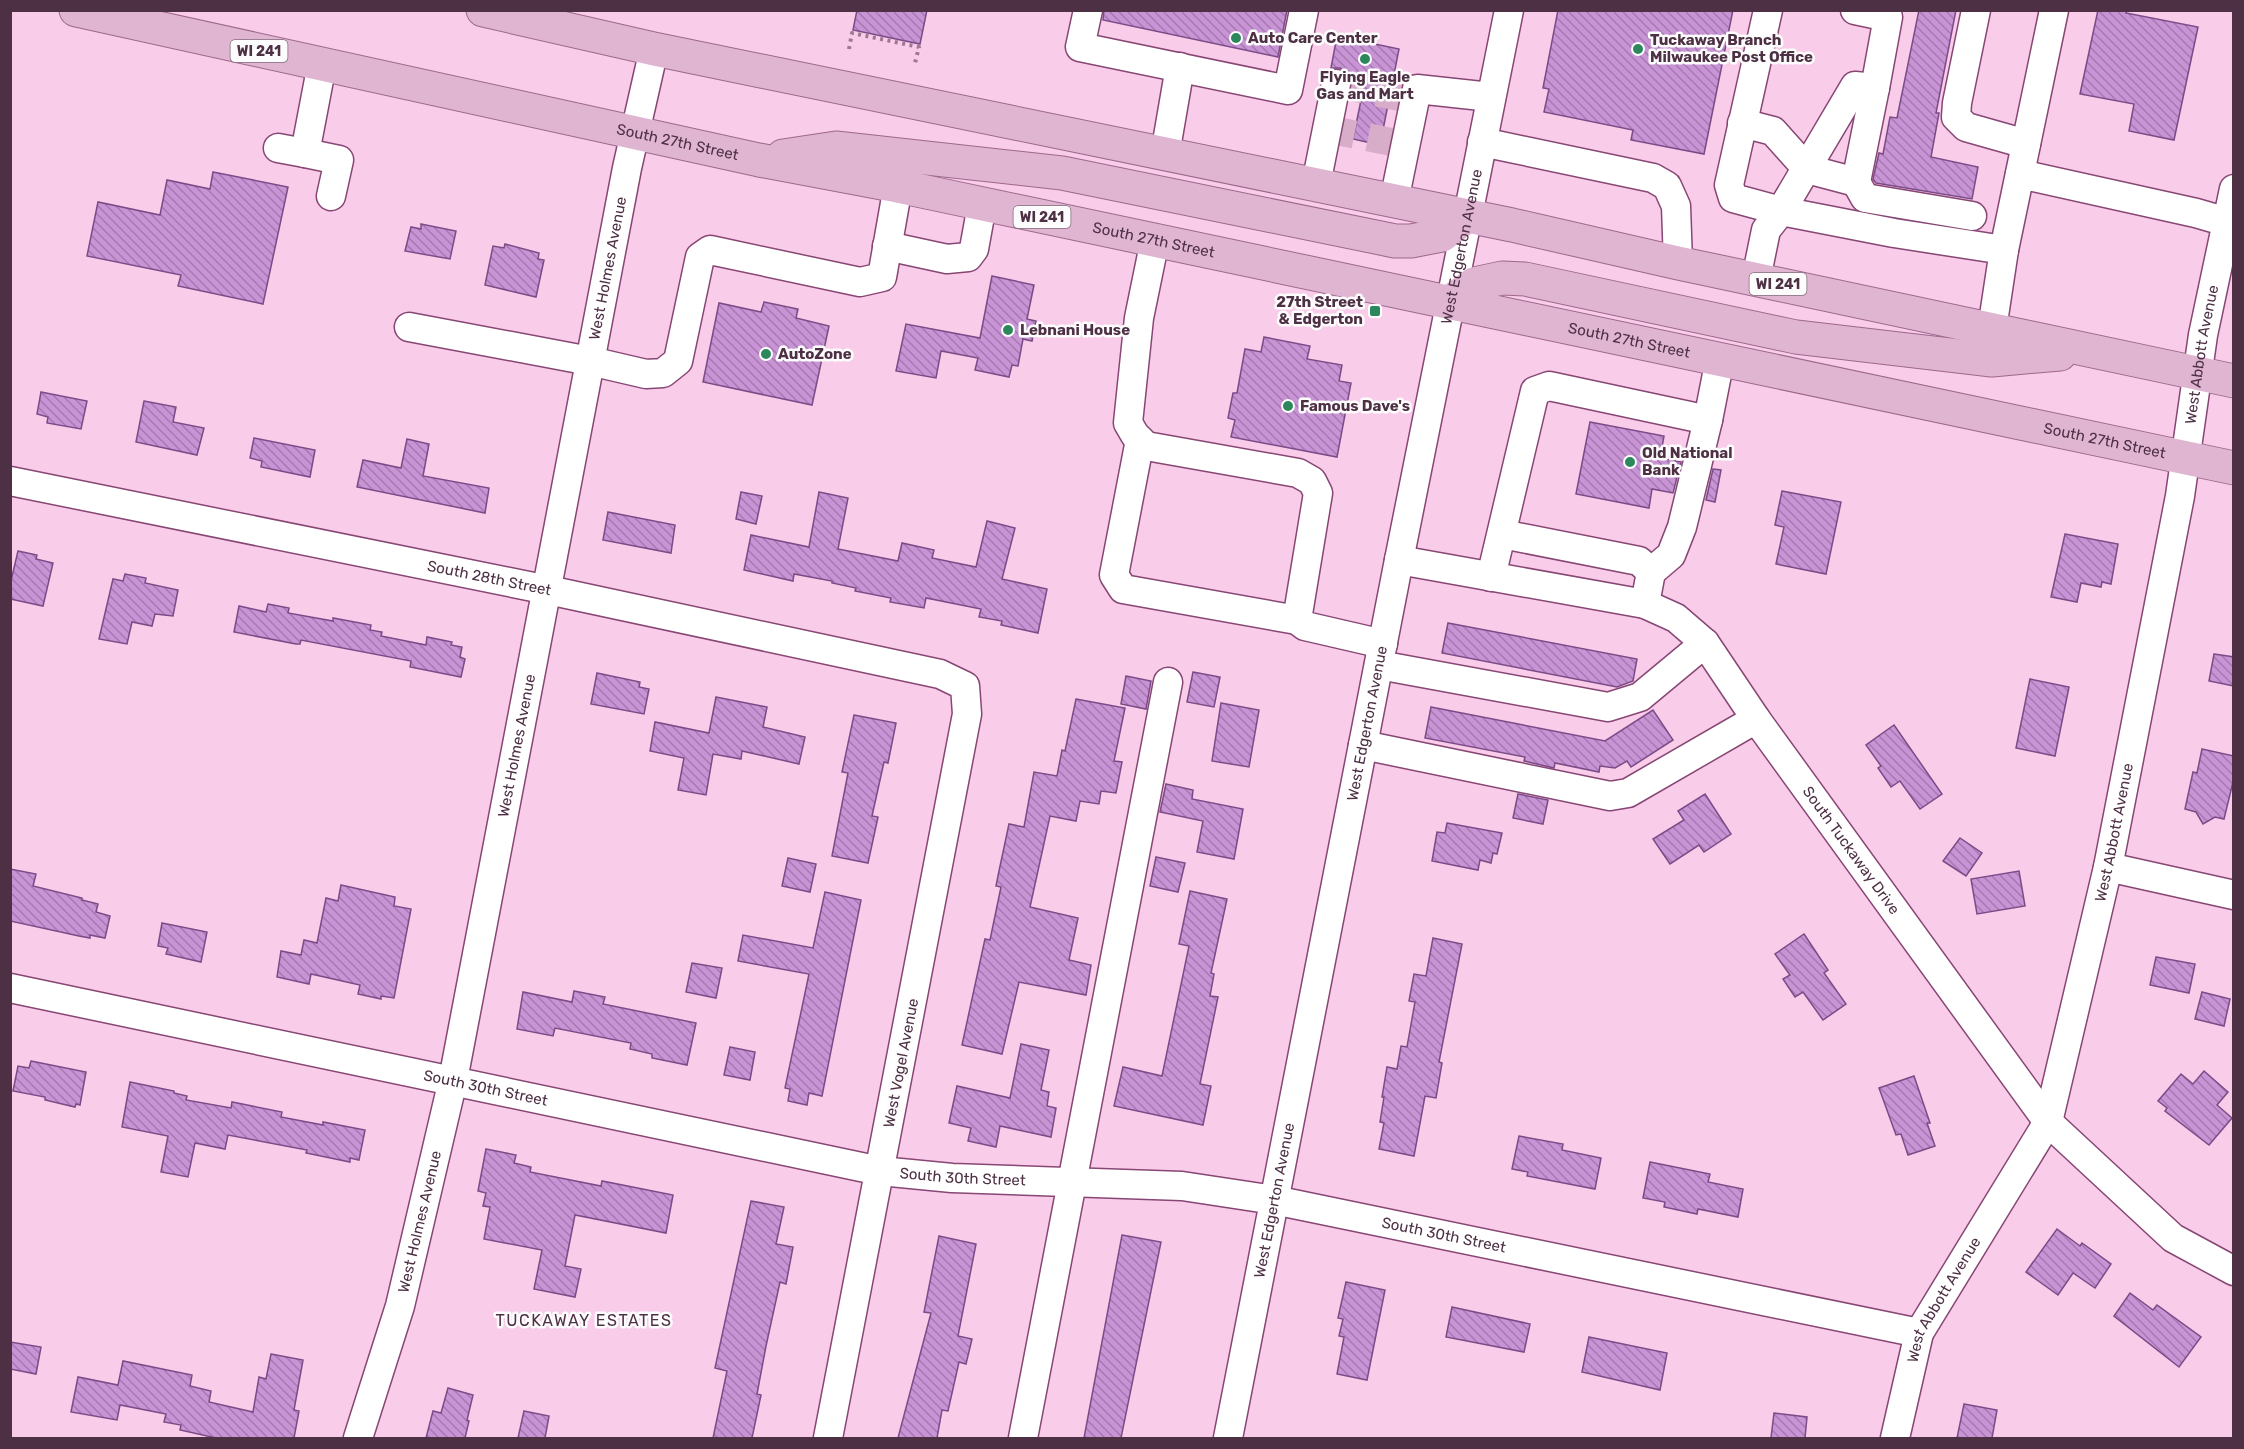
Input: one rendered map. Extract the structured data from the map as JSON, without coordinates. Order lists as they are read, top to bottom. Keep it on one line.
{"streets":{"main road":["WI 241","South 27th Street"],"street":["West Edgerton Avenue","West Holmes Avenue","West Abbott Avenue","South 28th Street","South Tuckaway Drive","West Vogel Avenue","South 30th Street"]},"crossings":[["WI 241","West Edgerton Avenue"],["WI 241","West Holmes Avenue"],["WI 241","West Abbott Avenue"],["South 27th Street","West Edgerton Avenue"],["South 27th Street","West Holmes Avenue"],["South 27th Street","West Abbott Avenue"],["West Edgerton Avenue","South Tuckaway Drive"],["West Edgerton Avenue","South 30th Street"],["West Holmes Avenue","South 28th Street"],["West Holmes Avenue","South 30th Street"],["West Abbott Avenue","South Tuckaway Drive"],["West Abbott Avenue","South 30th Street"],["South 28th Street","West Vogel Avenue"],["West Vogel Avenue","South 30th Street"]],"districts":["TUCKAWAY ESTATES"],"places":{"other":["Auto Care Center","Tuckaway Branch Milwaukee Post Office","Flying Eagle Gas and Mart","Lebnani House","AutoZone","Famous Dave's","Old National Bank"],"transit":["27th Street & Edgerton"]}}
